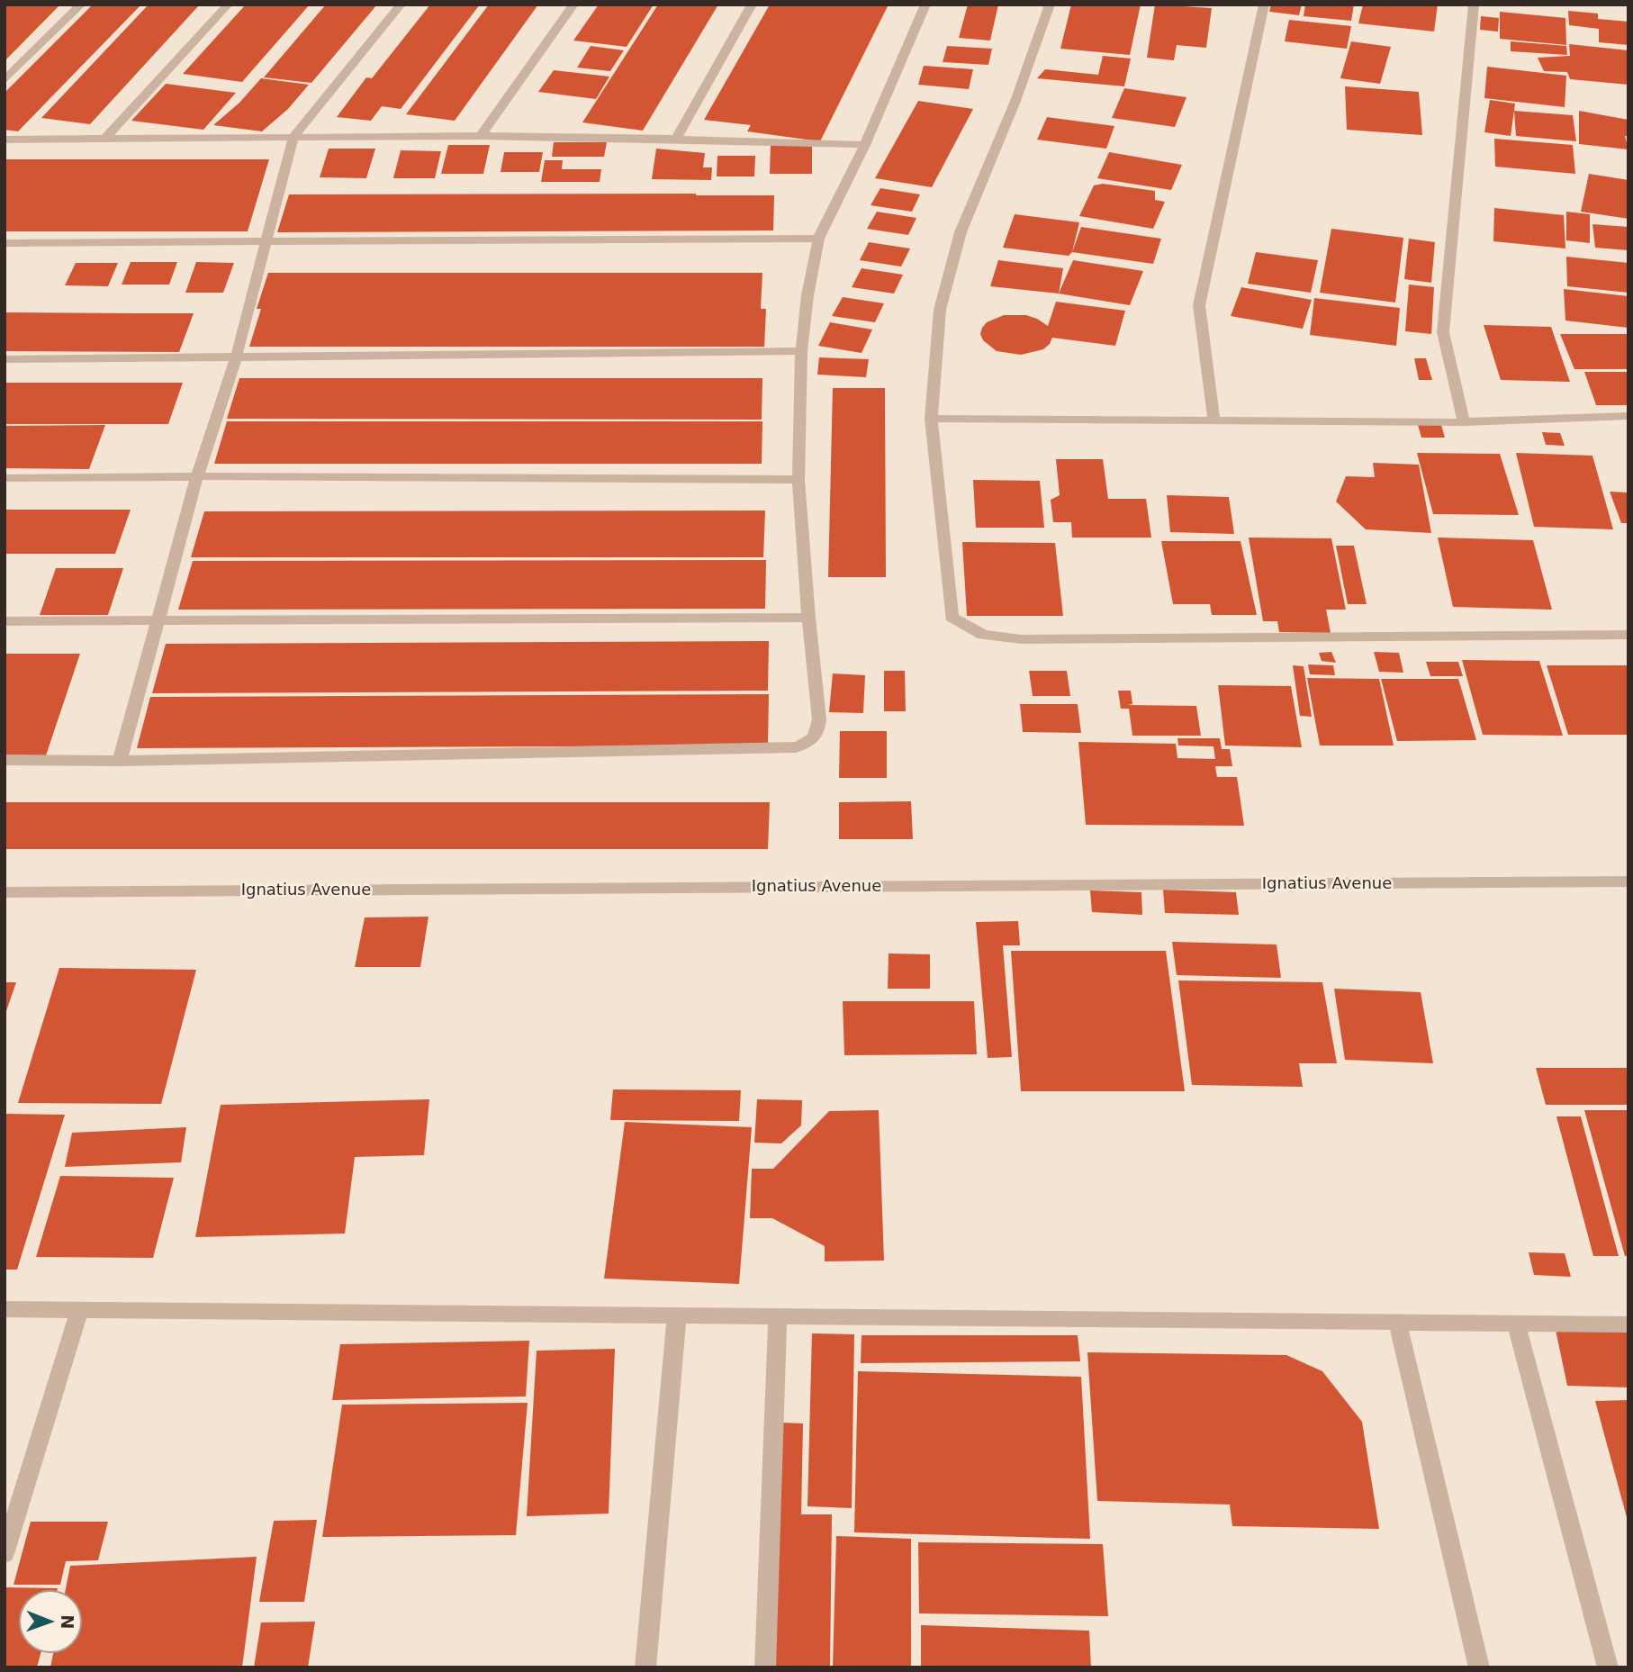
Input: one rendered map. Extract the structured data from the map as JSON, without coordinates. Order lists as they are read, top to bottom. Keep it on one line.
{"streets":{"street":["Ignatius Avenue"]},"north":"right"}
